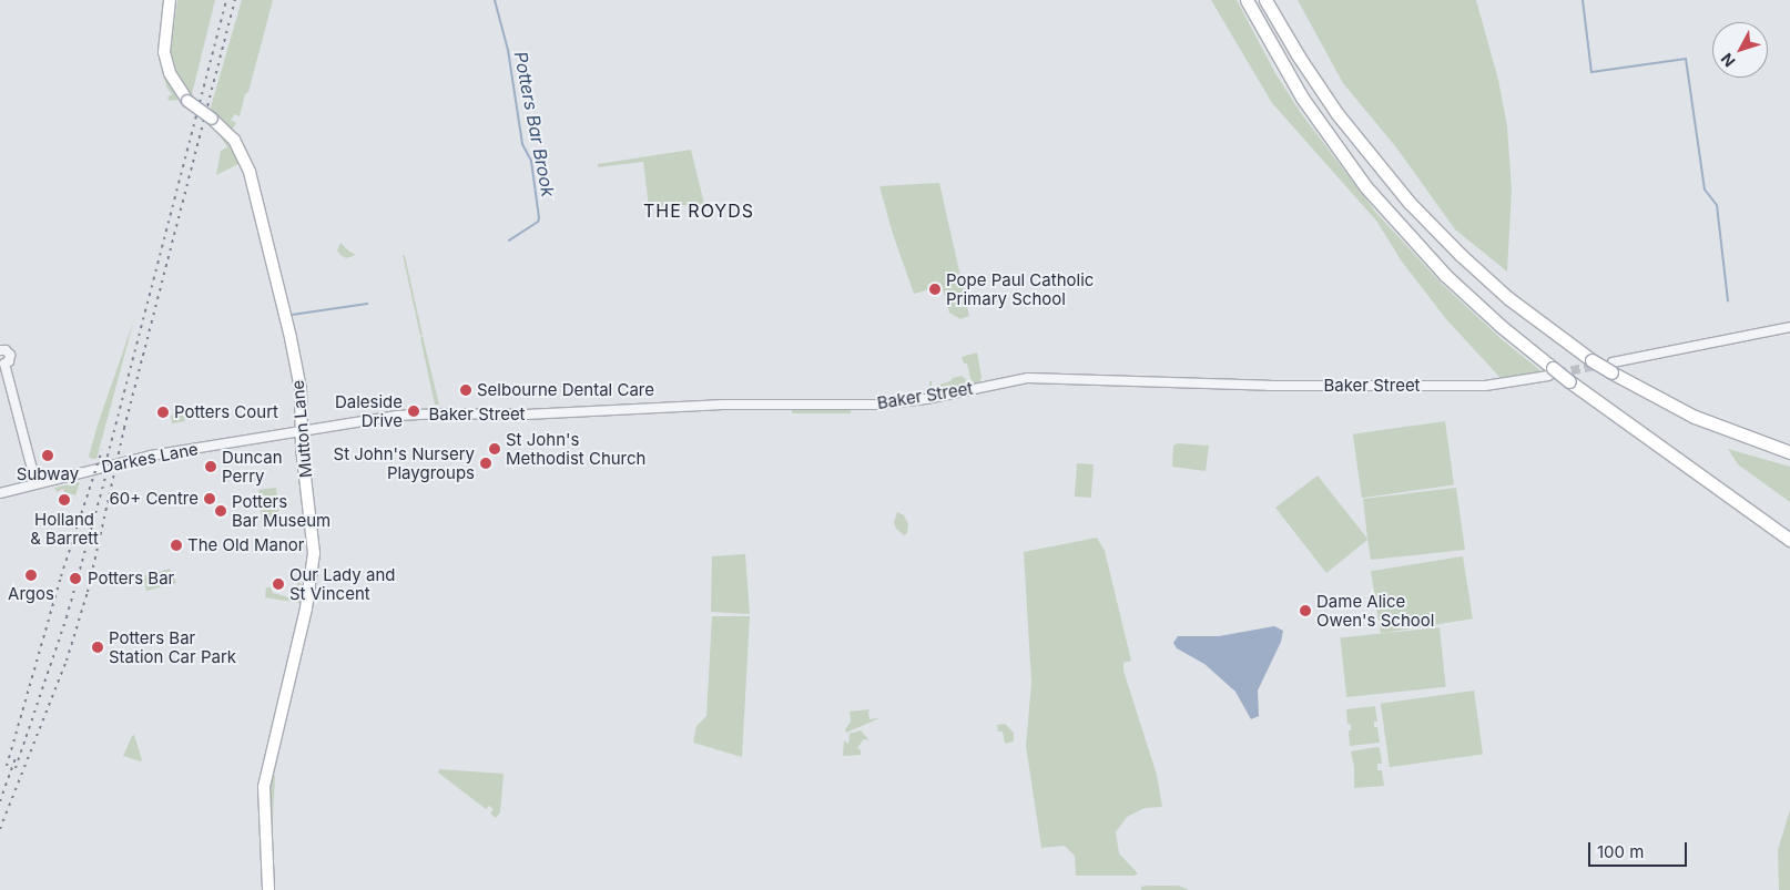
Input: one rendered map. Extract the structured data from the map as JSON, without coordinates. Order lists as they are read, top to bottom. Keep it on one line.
{"streets":{"main road":["Mutton Lane"],"street":["Baker Street","Darkes Lane"]},"crossings":[["Baker Street","Mutton Lane"],["Baker Street","Darkes Lane"],["Mutton Lane","Darkes Lane"]],"districts":["THE ROYDS"],"water":["Potters Bar Brook"],"places":["Pope Paul Catholic Primary School","Selbourne Dental Care","Daleside Drive","Potters Court","St John's Methodist Church","Subway","St John's Nursery Playgroups","Duncan Perry","60+ Centre","Holland & Barrett","Potters Bar Museum","The Old Manor","Argos","Potters Bar","Our Lady and St Vincent","Dame Alice Owen's School","Potters Bar Station Car Park"],"scale_bar":"100 m","north":"bottom left"}
